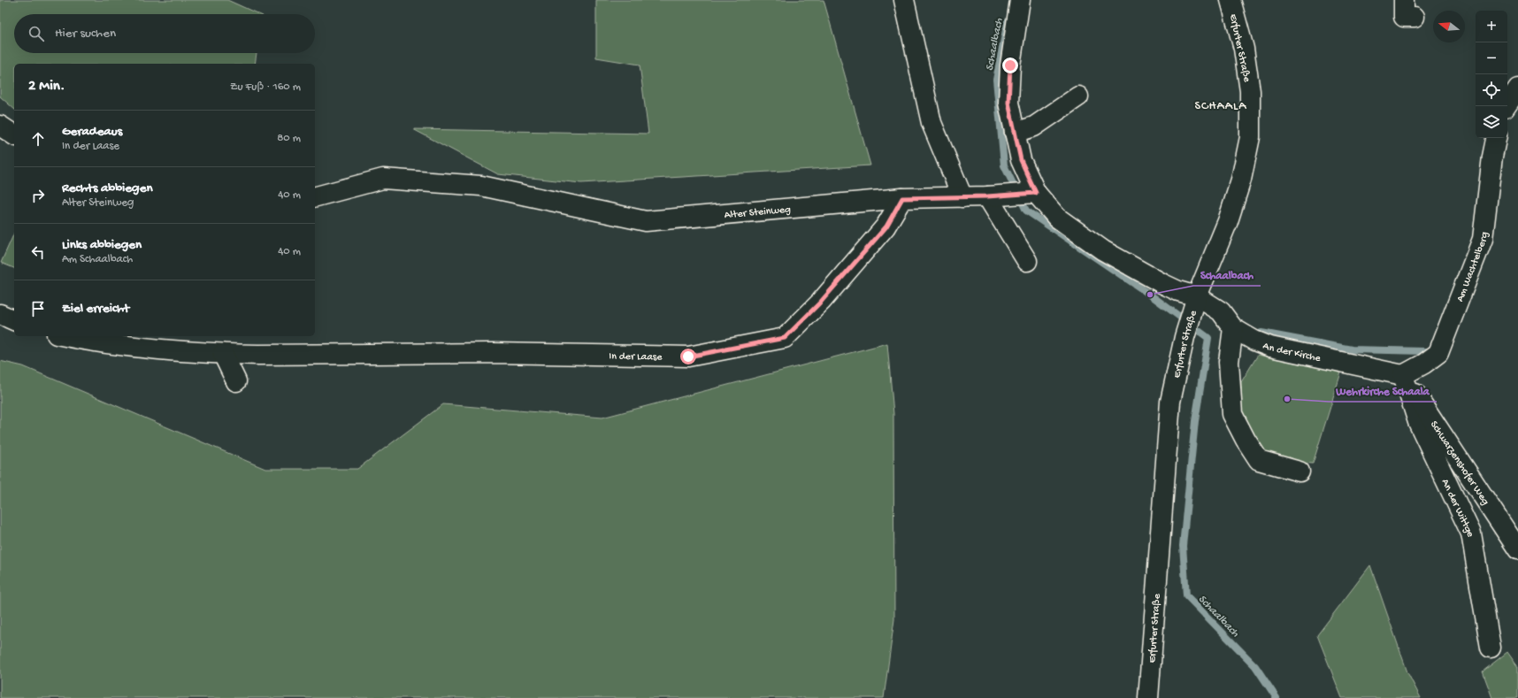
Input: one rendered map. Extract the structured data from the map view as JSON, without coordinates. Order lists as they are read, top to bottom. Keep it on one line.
{"streets":{"street":["Erfurter Straße","Alter Steinweg","Am Wachtelberg","An der Kirche","In der Laase","Schwarzenshofer Weg","An der Wittge"]},"crossings":[["Erfurter Straße","An der Kirche"],["Alter Steinweg","An der Kirche"],["Alter Steinweg","In der Laase"],["Am Wachtelberg","An der Kirche"],["Am Wachtelberg","Schwarzenshofer Weg"],["Am Wachtelberg","An der Wittge"],["An der Kirche","Schwarzenshofer Weg"],["An der Kirche","An der Wittge"],["Schwarzenshofer Weg","An der Wittge"]],"districts":["SCHAALA"],"water":["Schaalbach"],"places":["Schaalbach","Wehrkirche Schaala"],"north":"left","page":{"map_buttons":["+","−"],"search":"Hier suchen","heading":["2 Min.","Zu Fuß · 160 m"],"list":[["Geradeaus","In der Laase","80 m"],["Rechts abbiegen","Alter Steinweg","40 m"],["Links abbiegen","Am Schaalbach","40 m"],"Ziel erreicht"]}}
